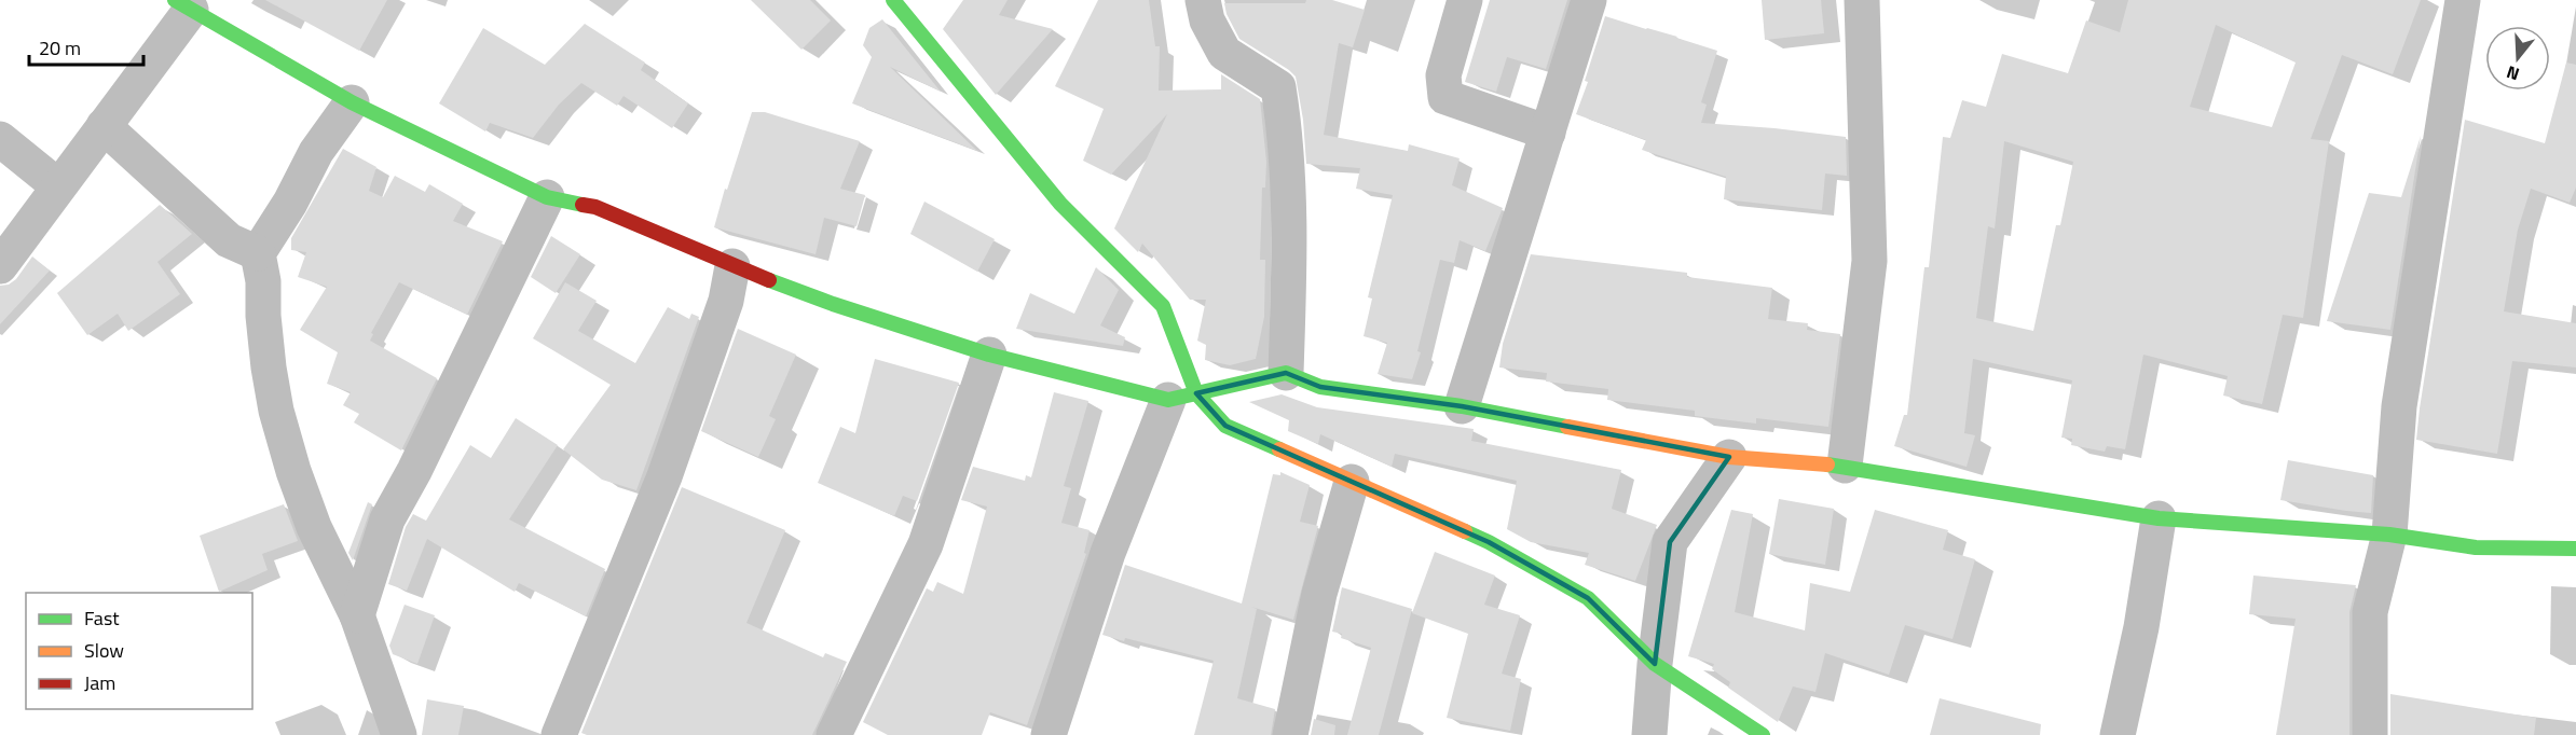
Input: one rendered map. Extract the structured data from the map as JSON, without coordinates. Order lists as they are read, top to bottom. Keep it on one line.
{"legend":["Fast","Slow","Jam"],"scale_bar":"20 m","north":"bottom"}
